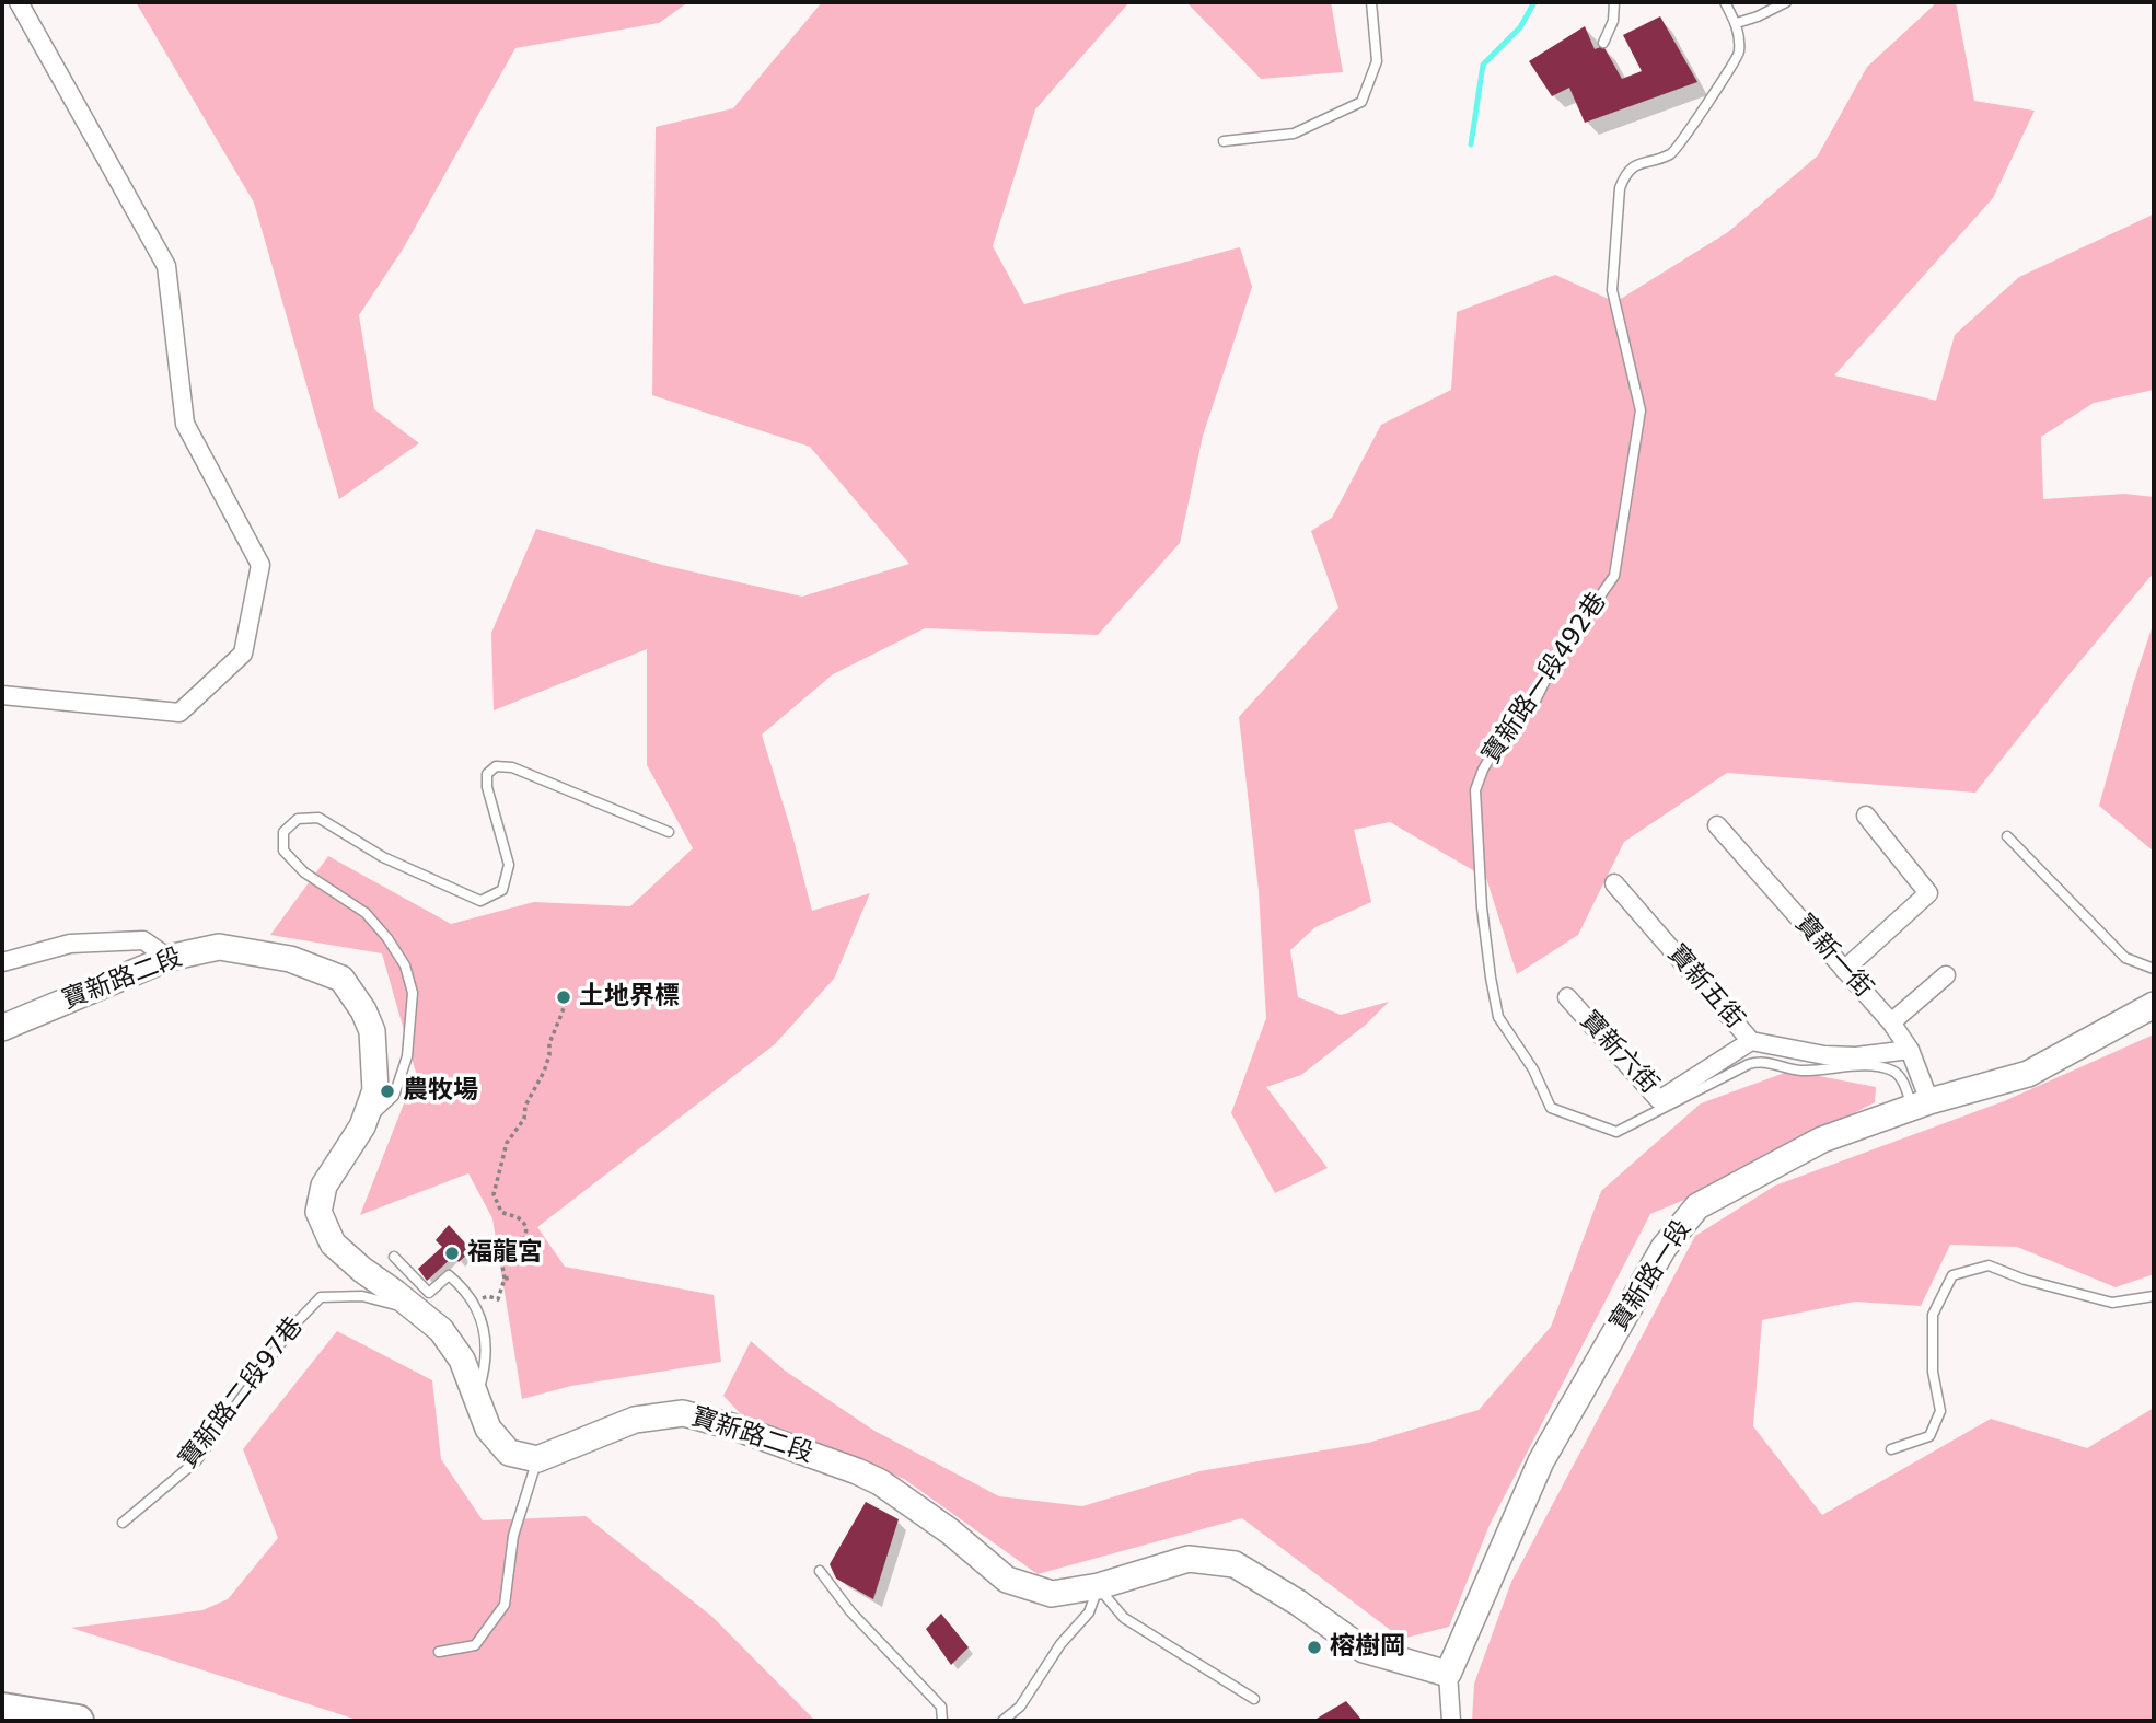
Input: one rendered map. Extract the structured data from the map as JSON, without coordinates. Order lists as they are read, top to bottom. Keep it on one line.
{"streets":{"street":["寶新一街","寶新路二段","寶新五街","寶新六街","寶新路一段"],"lane":["寶新路一段492巷","寶新路二段97巷"]},"crossings":[["寶新路一段492巷","寶新一街"],["寶新路一段492巷","寶新路一段"],["寶新一街","寶新五街"],["寶新一街","寶新路一段"],["寶新路二段","寶新路一段"],["寶新路二段","寶新路二段97巷"],["寶新五街","寶新六街"]],"places":["土地界標","農牧場","福龍宮","榕樹岡"]}
